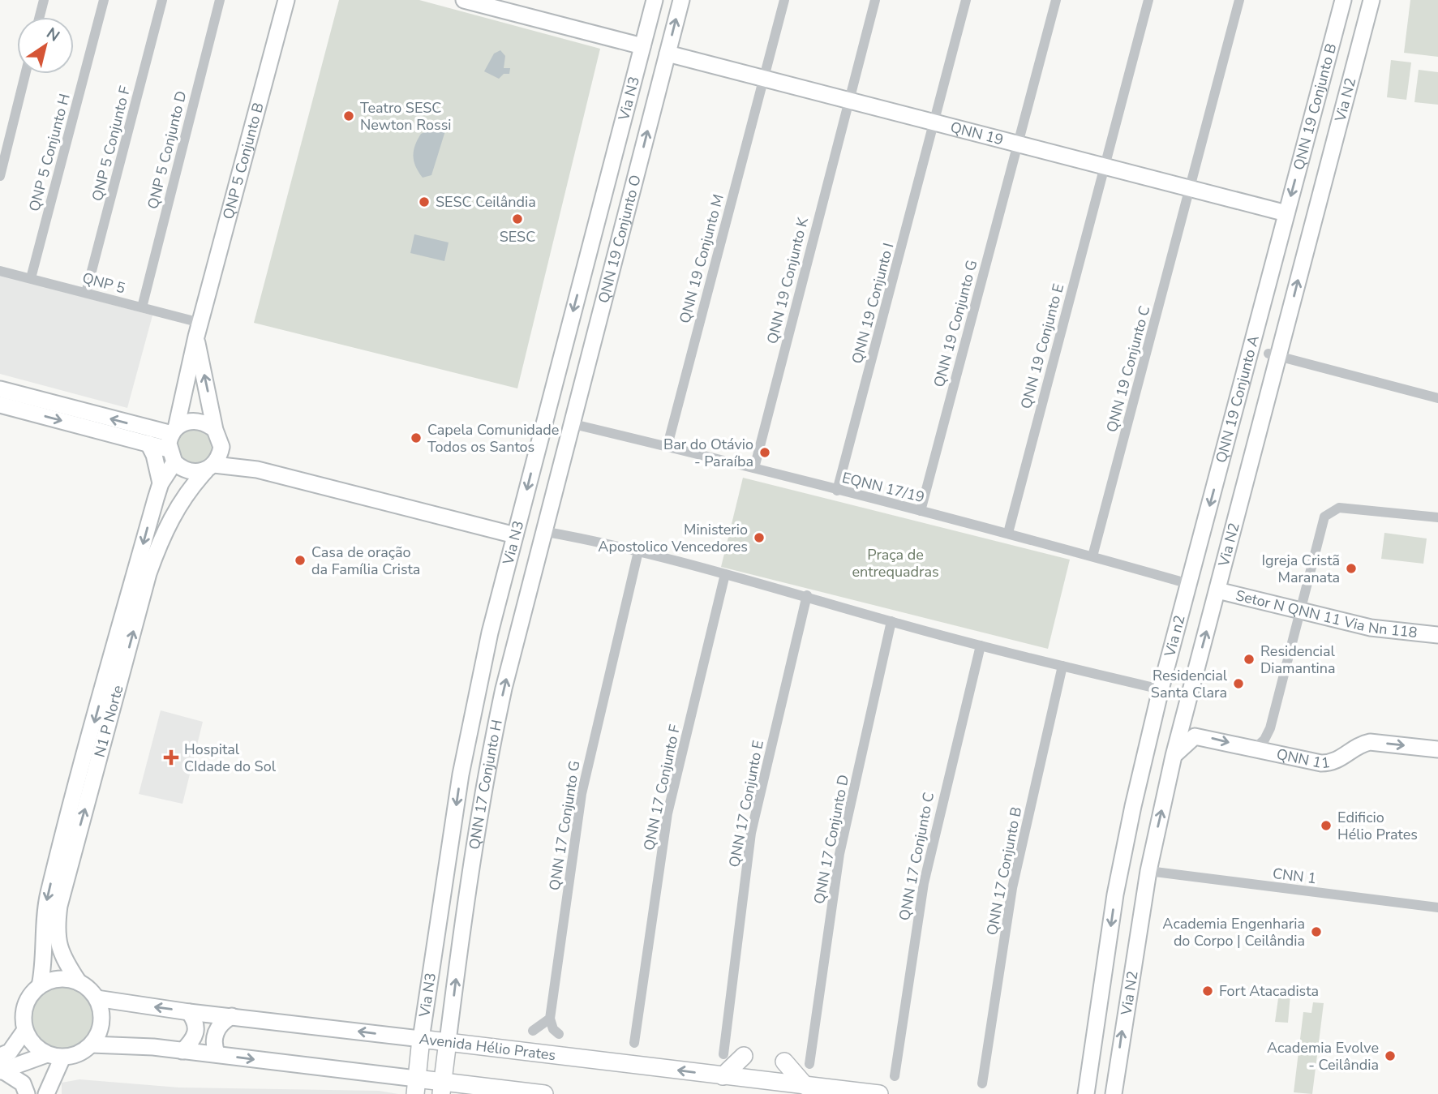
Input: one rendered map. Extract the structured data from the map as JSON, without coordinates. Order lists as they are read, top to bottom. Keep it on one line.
{"streets":{"main road":["Via N3","Via N2","QNN 19 Conjunto B","QNN 19","QNP 5 Conjunto B","QNN 19 Conjunto O","QNN 19 Conjunto A","Setor N QNN 11 Via Nn 118","Via n2","N1 P Norte","QNN 11","QNN 17 Conjunto H","Avenida Hélio Prates"],"street":["QNP 5 Conjunto F","QNP 5 Conjunto D","QNP 5 Conjunto H","QNN 19 Conjunto M","QNN 19 Conjunto K","QNP 5","QNN 19 Conjunto I","QNN 19 Conjunto G","QNN 19 Conjunto E","QNN 19 Conjunto C","EQNN 17/19","QNN 17 Conjunto F","QNN 17 Conjunto E","QNN 17 Conjunto G","QNN 17 Conjunto D","QNN 17 Conjunto C","QNN 17 Conjunto B","CNN 1"]},"crossings":[["Via N3","QNN 19 Conjunto O"],["Via N3","EQNN 17/19"],["Via N3","QNN 17 Conjunto H"],["Via N3","Avenida Hélio Prates"],["Via N2","Setor N QNN 11 Via Nn 118"],["Via N2","Via n2"],["Via N2","QNN 11"],["Via N2","CNN 1"],["QNN 19 Conjunto B","QNN 19"],["QNN 19 Conjunto B","QNN 19 Conjunto A"],["QNN 19","QNN 19 Conjunto O"],["QNN 19","QNN 19 Conjunto M"],["QNN 19","QNN 19 Conjunto K"],["QNN 19","QNN 19 Conjunto I"],["QNN 19","QNN 19 Conjunto G"],["QNN 19","QNN 19 Conjunto E"],["QNN 19","QNN 19 Conjunto C"],["QNN 19","QNN 19 Conjunto A"],["QNP 5 Conjunto F","QNP 5"],["QNP 5 Conjunto D","QNP 5"],["QNP 5 Conjunto H","QNP 5"],["QNP 5 Conjunto B","QNP 5"],["QNP 5 Conjunto B","N1 P Norte"],["QNN 19 Conjunto O","EQNN 17/19"],["QNN 19 Conjunto M","EQNN 17/19"],["QNN 19 Conjunto K","EQNN 17/19"],["QNP 5","N1 P Norte"],["QNN 19 Conjunto I","EQNN 17/19"],["QNN 19 Conjunto G","EQNN 17/19"],["QNN 19 Conjunto E","EQNN 17/19"],["QNN 19 Conjunto C","EQNN 17/19"],["QNN 19 Conjunto A","EQNN 17/19"],["QNN 19 Conjunto A","Via n2"],["EQNN 17/19","Via n2"],["N1 P Norte","Avenida Hélio Prates"],["QNN 17 Conjunto H","Avenida Hélio Prates"]],"one_way":["Via N3","QNN 19 Conjunto B","QNN 19 Conjunto O","QNN 19 Conjunto A","QNN 11","QNN 17 Conjunto H"],"parks":["Praça de entrequadras"],"places":{"other":["Teatro SESC Newton Rossi","SESC Ceilândia","SESC","Capela Comunidade Todos os Santos","Bar do Otávio - Paraíba","Ministerio Apostolico Vencedores","Casa de oração da Família Crista","Igreja Cristã Maranata","Residencial Diamantina","Residencial Santa Clara","Edificio Hélio Prates","Academia Engenharia do Corpo | Ceilândia","Fort Atacadista","Academia Evolve - Ceilândia"],"health":["Hospital CIdade do Sol"]},"north":"top right"}
